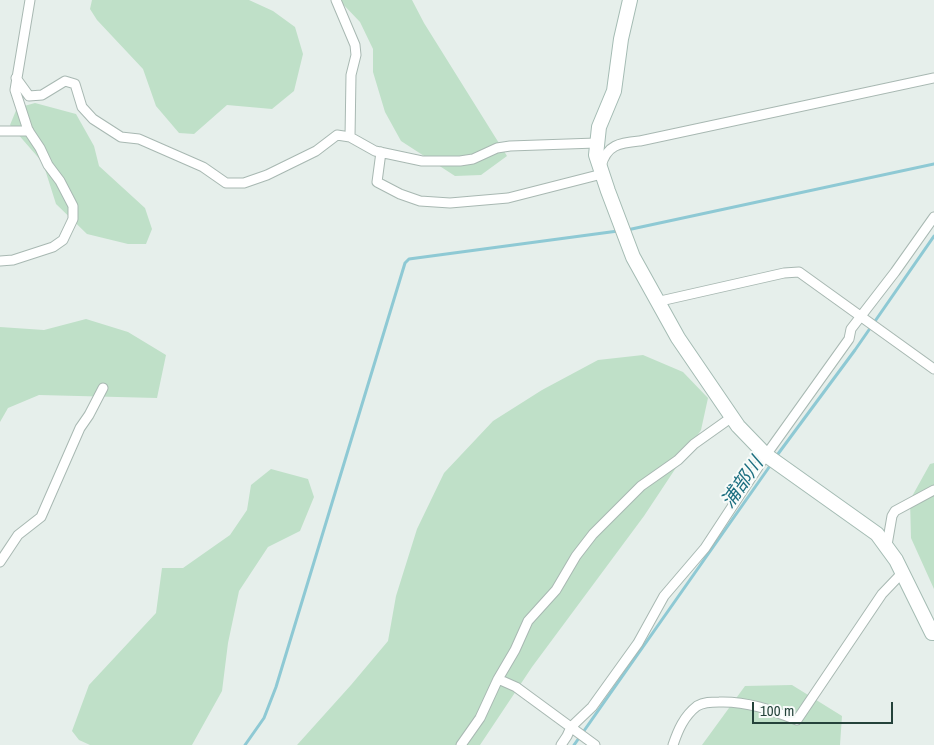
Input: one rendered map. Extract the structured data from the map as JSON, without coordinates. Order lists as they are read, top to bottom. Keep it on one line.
{"water":["浦部川"],"scale_bar":"100 m"}
